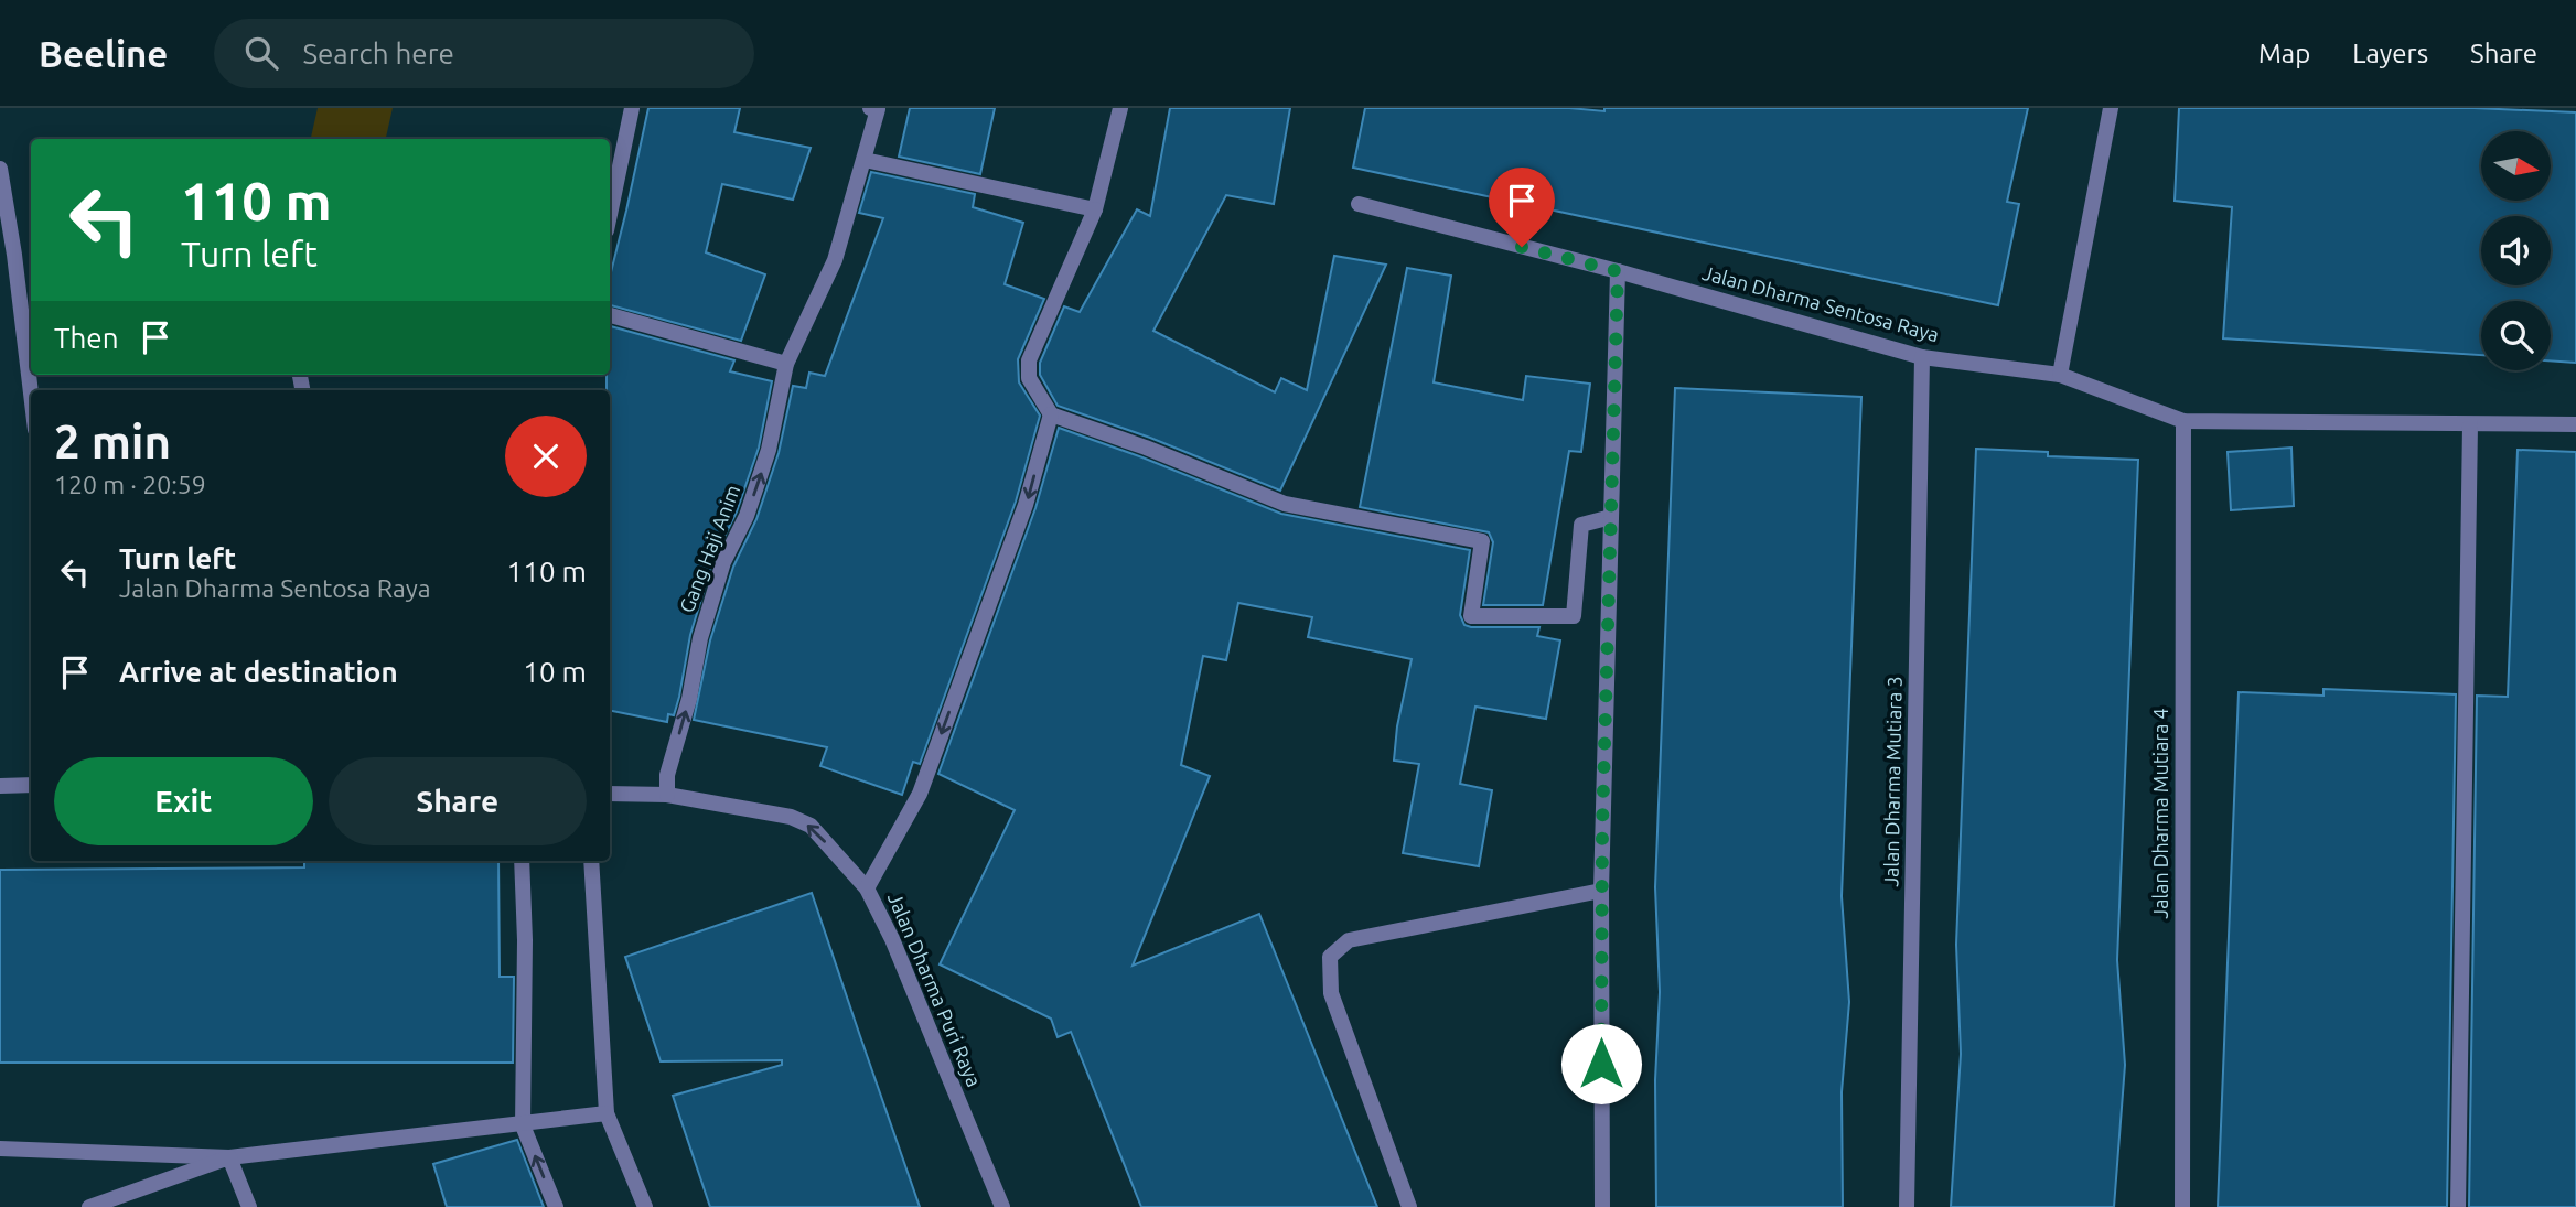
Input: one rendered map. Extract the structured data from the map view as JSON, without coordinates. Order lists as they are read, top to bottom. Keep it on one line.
{"streets":{"street":["Jalan Dharma Sentosa Raya","Gang Haji Anim","Jalan Dharma Mutiara 3","Jalan Dharma Mutiara 4","Jalan Dharma Puri Raya"]},"crossings":[["Jalan Dharma Sentosa Raya","Jalan Dharma Mutiara 3"],["Jalan Dharma Sentosa Raya","Jalan Dharma Mutiara 4"],["Gang Haji Anim","Jalan Dharma Puri Raya"]],"one_way":["Gang Haji Anim"],"north":"right","page":{"header":"Beeline","search":"Search here","nav":["Map","Layers","Share"],"turn":["110 m","Turn left"],"then":"Then","heading":["2 min","120 m · 20:59"],"list":[{"name":"Turn left","note":"Jalan Dharma Sentosa Raya","value":"110 m"},{"name":"Arrive at destination","value":"10 m"}],"buttons":["Exit","Share"]}}
